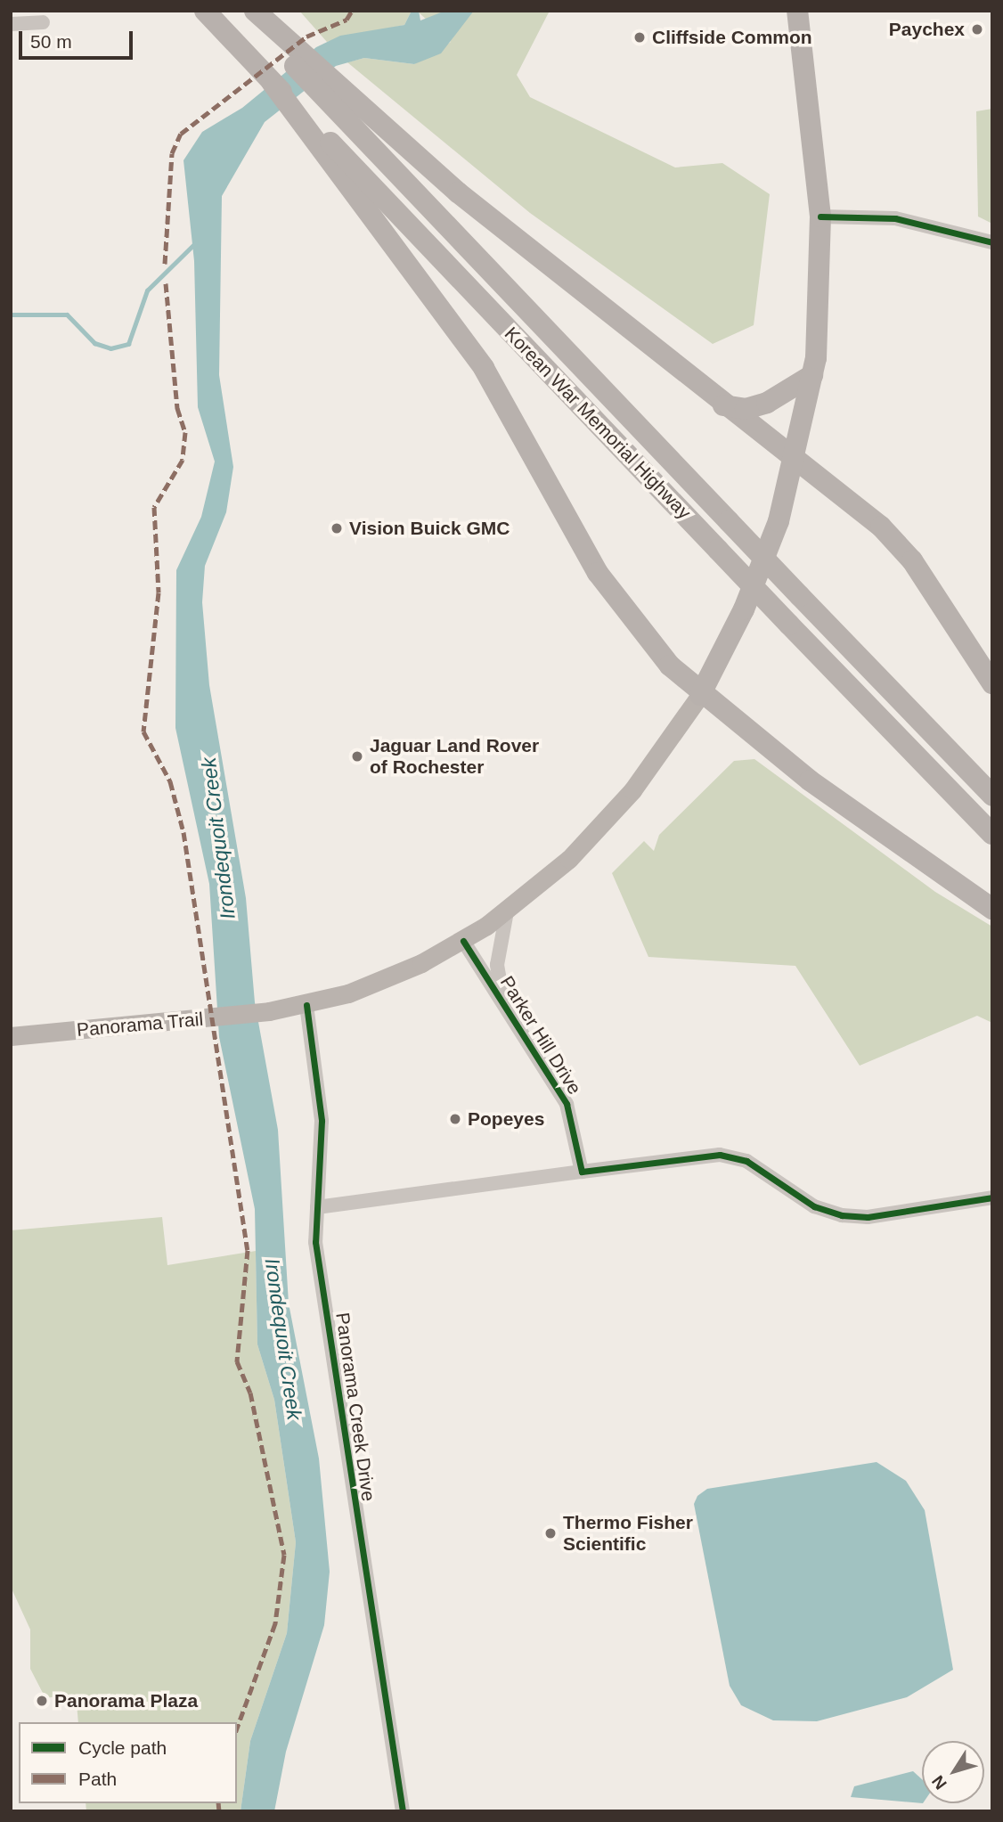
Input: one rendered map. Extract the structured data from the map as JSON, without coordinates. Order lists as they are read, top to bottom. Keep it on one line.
{"streets":{"main road":["Korean War Memorial Highway","Panorama Trail"],"street":["Parker Hill Drive","Panorama Creek Drive"]},"crossings":[["Panorama Trail","Parker Hill Drive"],["Panorama Trail","Panorama Creek Drive"]],"water":["Irondequoit Creek"],"places":["Paychex","Cliffside Common","Vision Buick GMC","Jaguar Land Rover of Rochester","Popeyes","Thermo Fisher Scientific","Panorama Plaza"],"legend":["Cycle path","Path"],"scale_bar":"50 m","north":"bottom left"}
